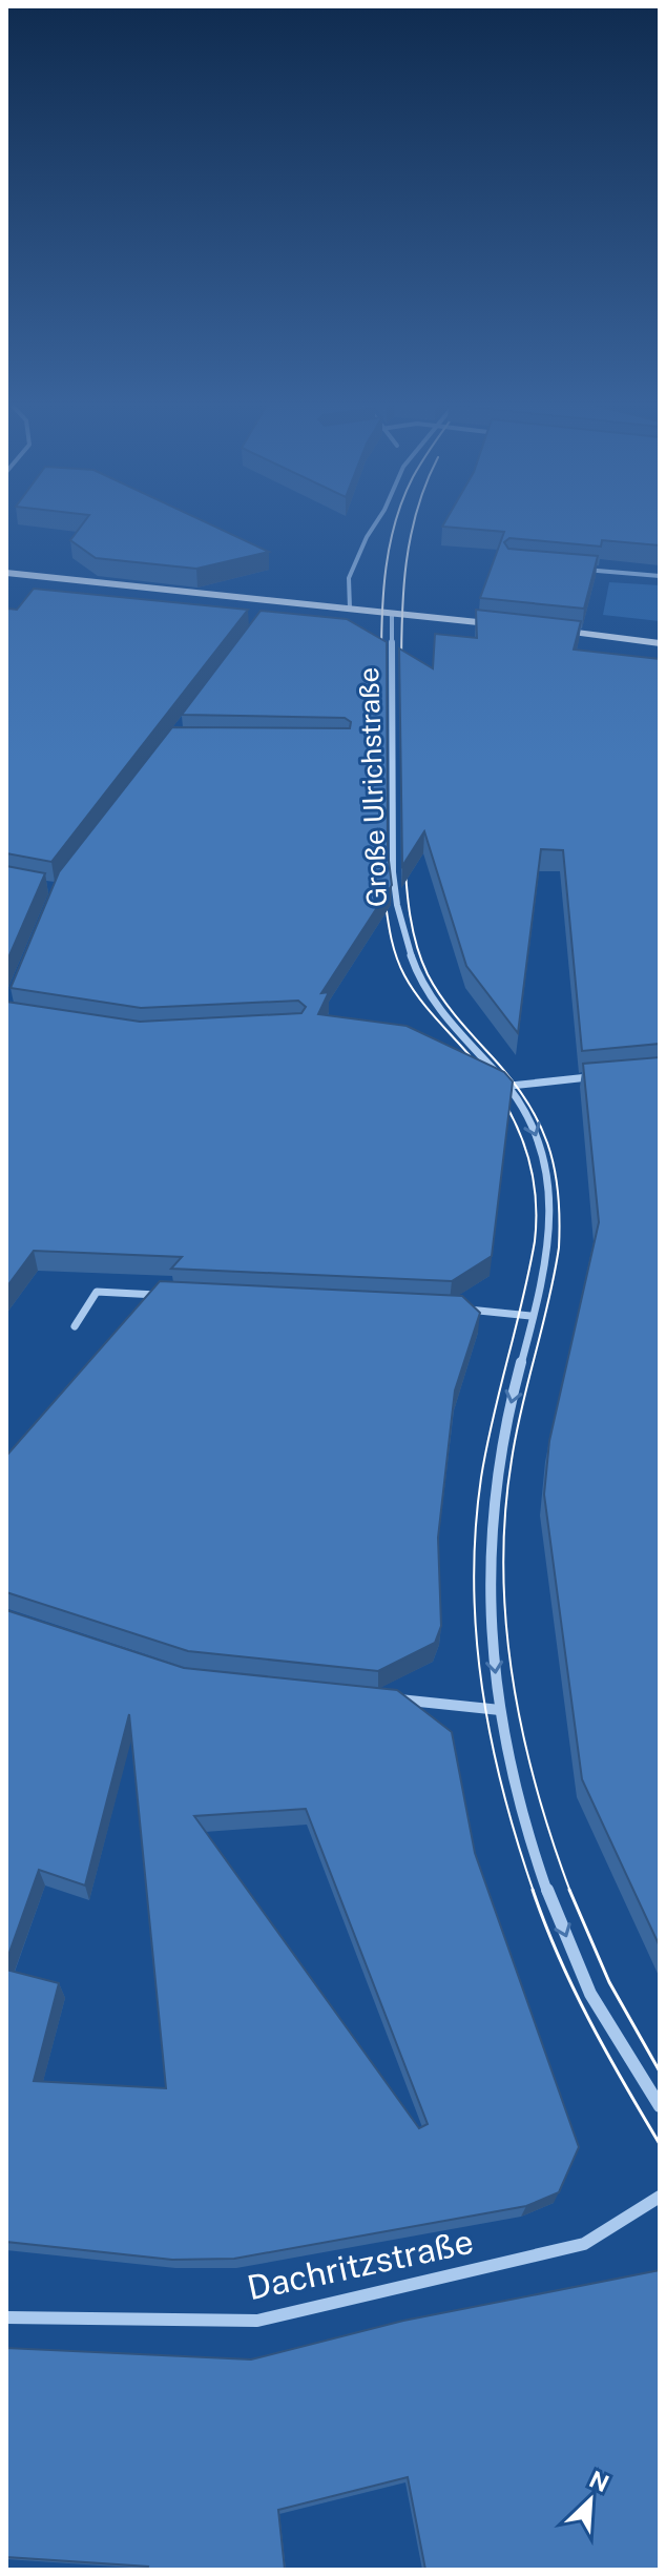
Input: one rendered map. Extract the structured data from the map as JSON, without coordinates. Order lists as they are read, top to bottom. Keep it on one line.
{"streets":{"street":["Große Ulrichstraße","Dachritzstraße"]},"one_way":["Große Ulrichstraße"],"north":"top right"}
